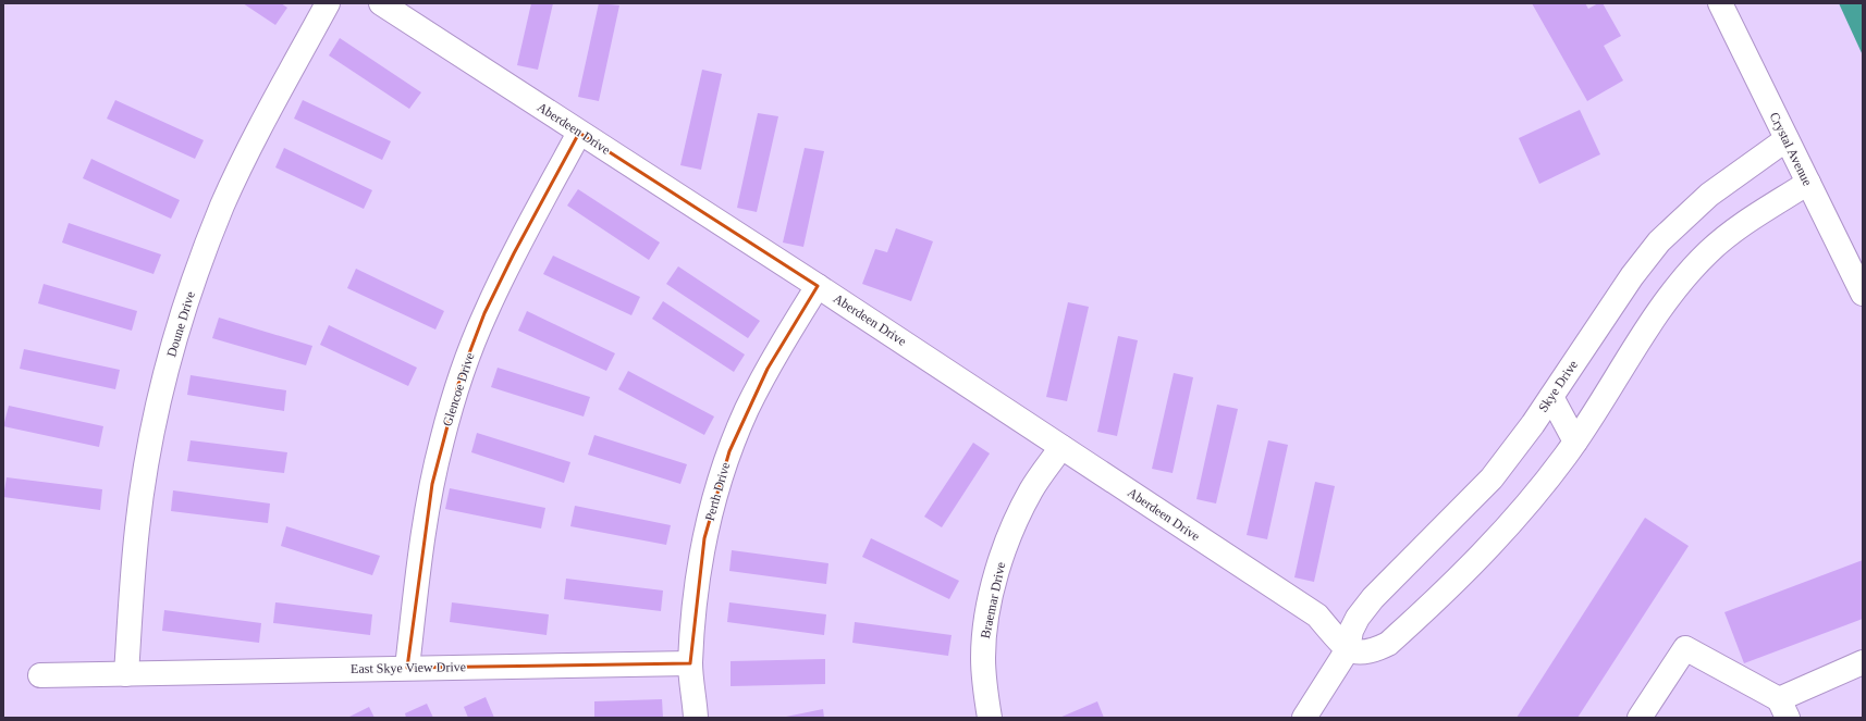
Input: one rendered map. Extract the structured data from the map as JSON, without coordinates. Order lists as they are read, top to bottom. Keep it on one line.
{"streets":{"street":["Aberdeen Drive","Crystal Avenue","Doune Drive","Skye Drive","Glencoe Drive","Perth Drive","Braemar Drive","East Skye View Drive"]},"crossings":[["Aberdeen Drive","Skye Drive"],["Aberdeen Drive","Glencoe Drive"],["Aberdeen Drive","Perth Drive"],["Aberdeen Drive","Braemar Drive"],["Crystal Avenue","Skye Drive"],["Doune Drive","East Skye View Drive"],["Glencoe Drive","East Skye View Drive"],["Perth Drive","East Skye View Drive"]]}
